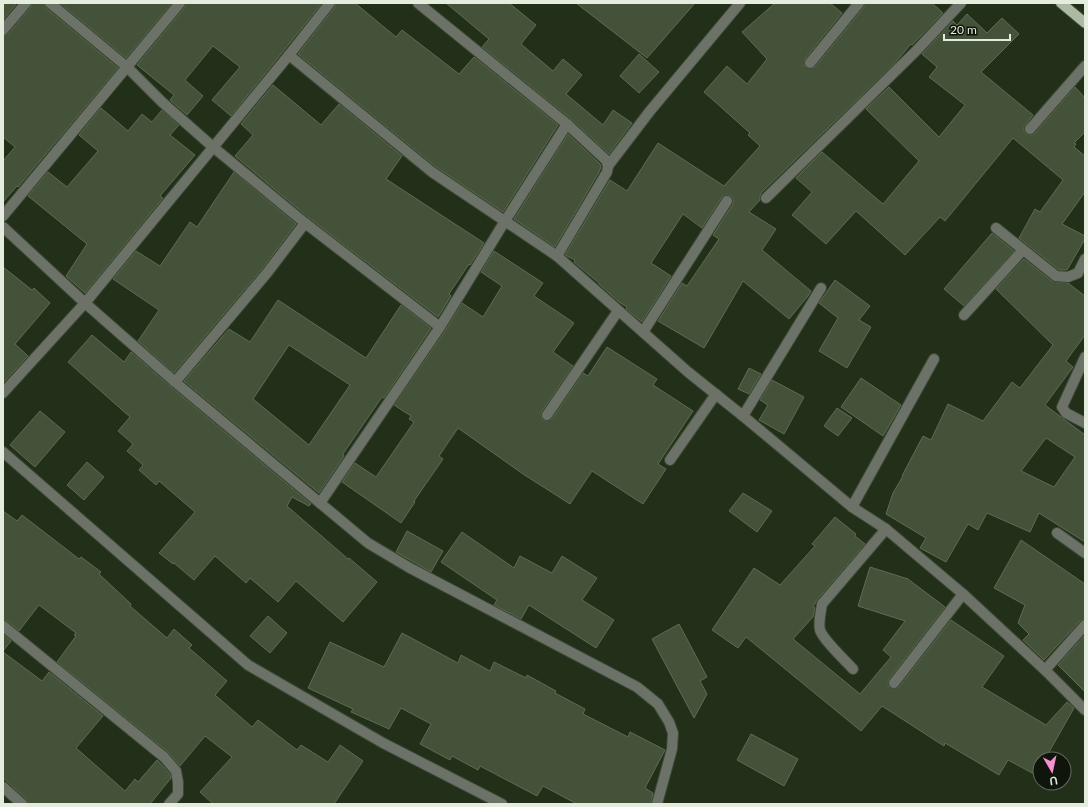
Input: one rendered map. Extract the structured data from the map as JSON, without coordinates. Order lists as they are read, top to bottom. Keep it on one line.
{"scale_bar":"20 m","north":"bottom"}
